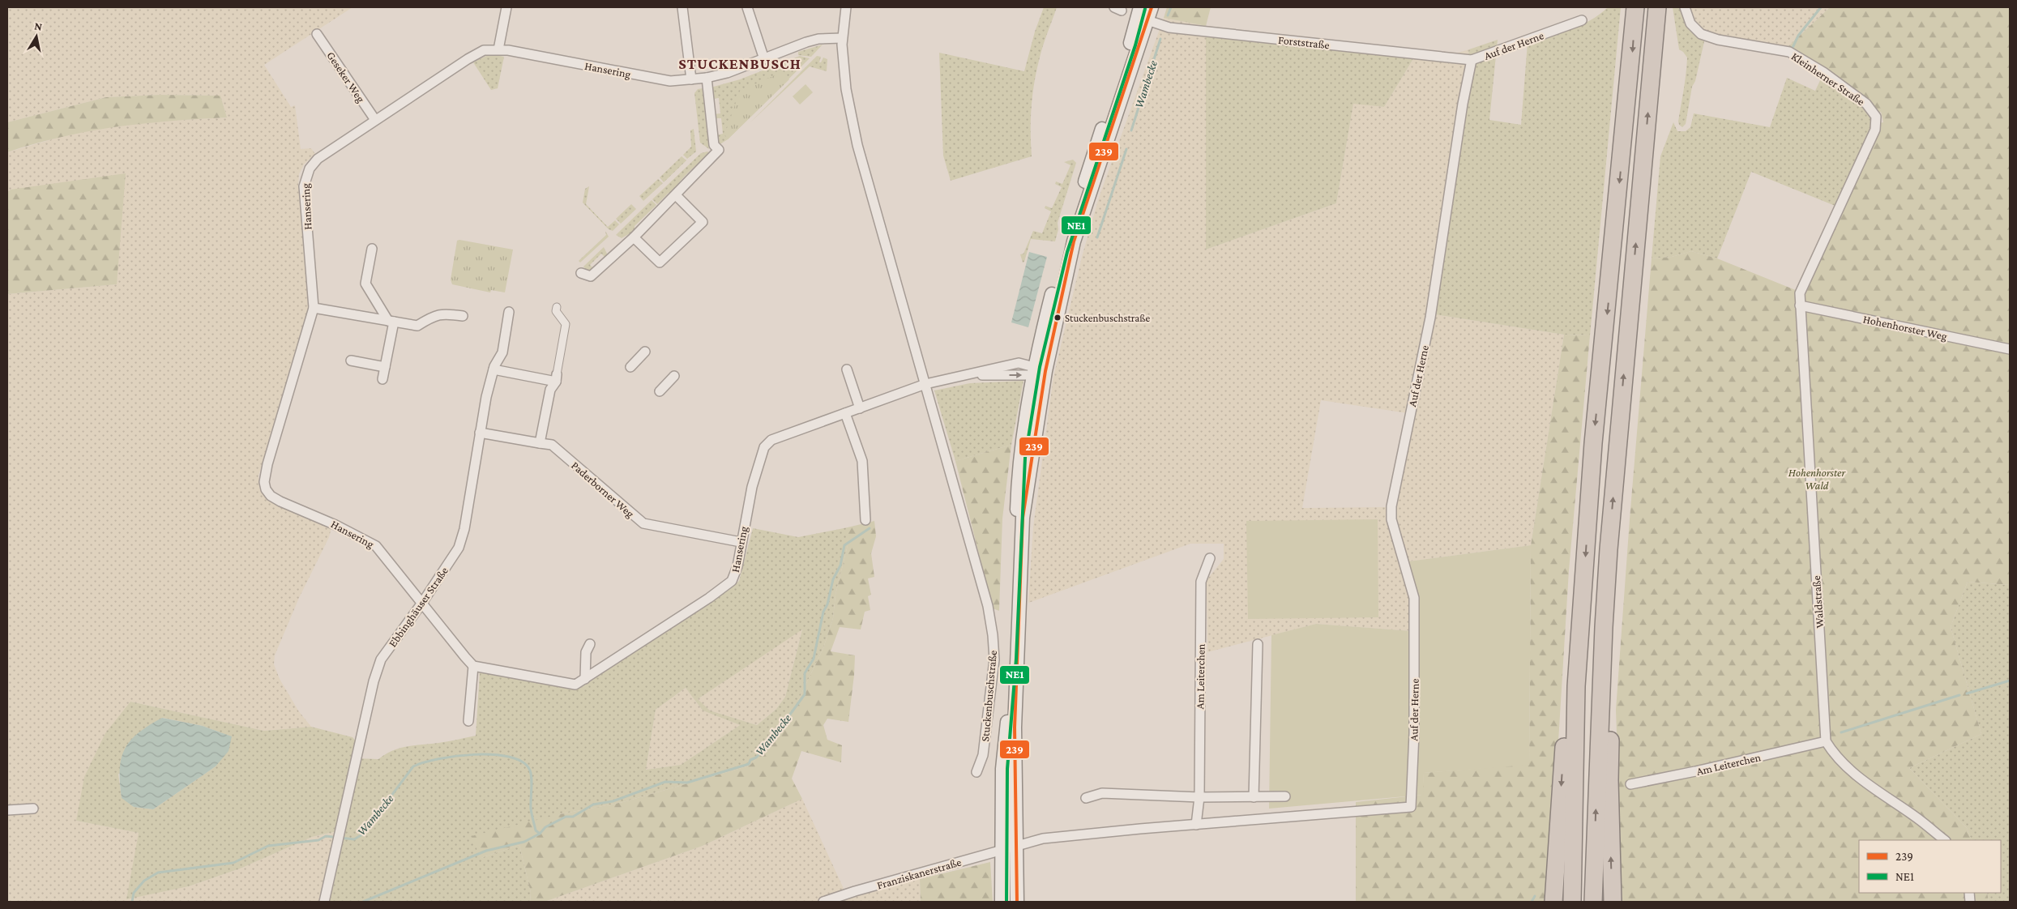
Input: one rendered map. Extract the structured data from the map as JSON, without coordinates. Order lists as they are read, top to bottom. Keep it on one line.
{"streets":{"street":["Forststraße","Auf der Herne","Hansering","Geseker Weg","Kleinherner Straße","Hohenhorster Weg","Paderborner Weg","Waldstraße","Ebbinghäuser Straße","Am Leiterchen","Stuckenbuschstraße","Franziskanerstraße"]},"crossings":[["Forststraße","Auf der Herne"],["Auf der Herne","Am Leiterchen"],["Hansering","Geseker Weg"],["Hansering","Paderborner Weg"],["Hansering","Ebbinghäuser Straße"],["Hansering","Stuckenbuschstraße"],["Kleinherner Straße","Hohenhorster Weg"],["Kleinherner Straße","Waldstraße"],["Hohenhorster Weg","Waldstraße"],["Paderborner Weg","Ebbinghäuser Straße"],["Waldstraße","Am Leiterchen"]],"districts":["STUCKENBUSCH"],"water":["Wambecke"],"parks":["Hohenhorster Wald"],"places":["Stuckenbuschstraße"],"lines":["transit line 239","transit line NE1"],"legend":["239","NE1"],"north":"top"}
